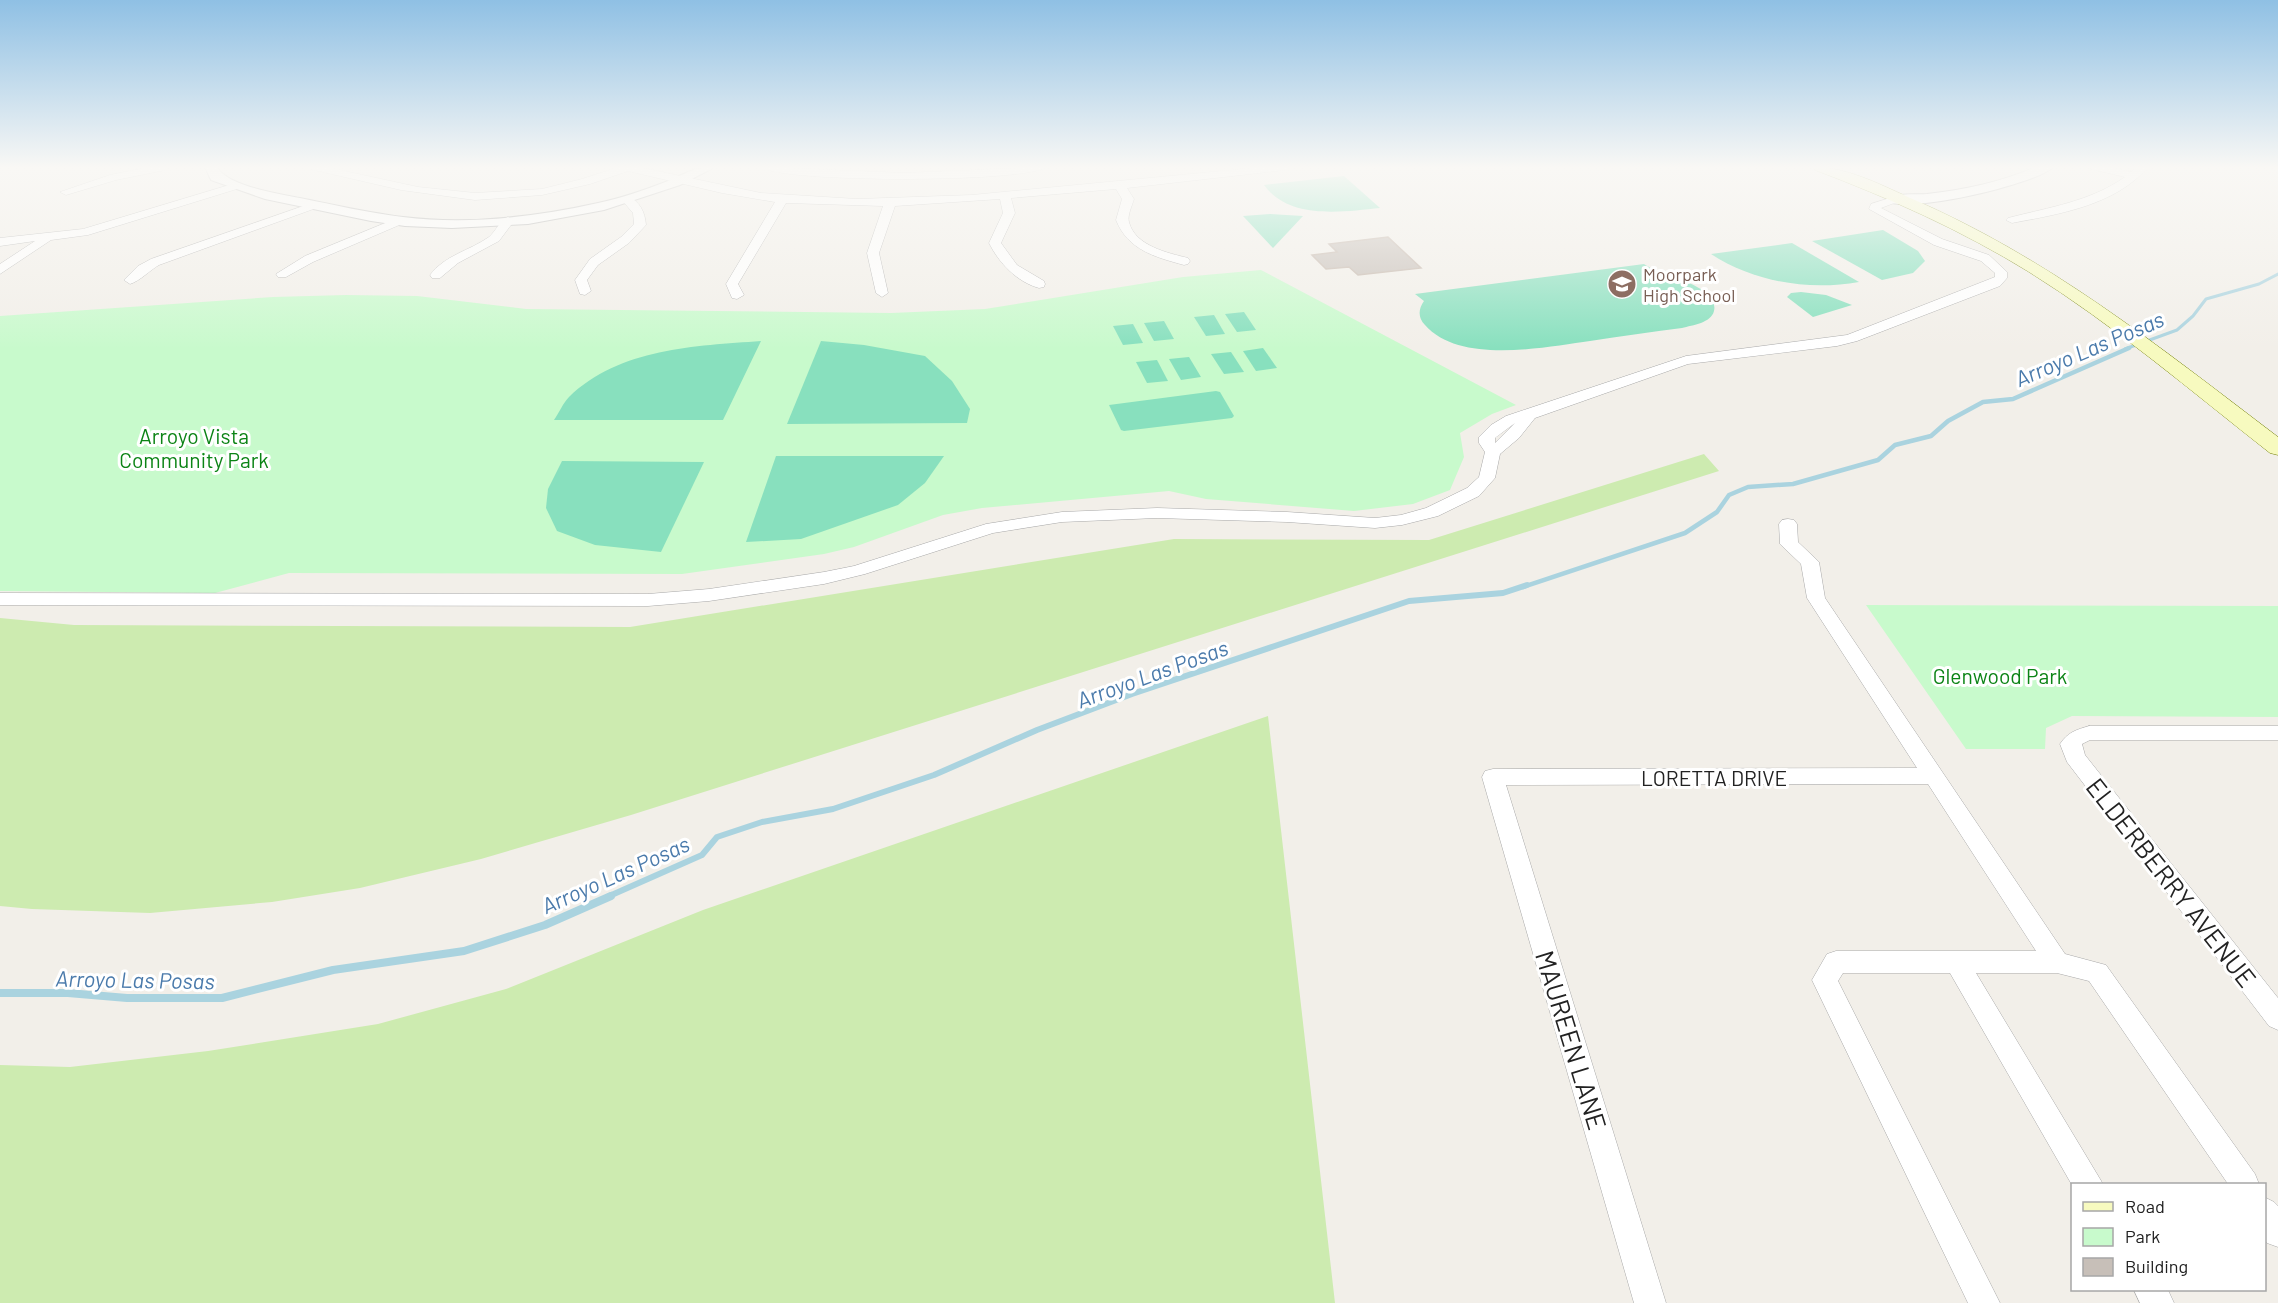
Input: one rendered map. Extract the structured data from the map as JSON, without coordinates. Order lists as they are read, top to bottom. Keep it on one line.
{"streets":{"street":["LORETTA DRIVE","ELDERBERRY AVENUE","MAUREEN LANE"]},"crossings":[["LORETTA DRIVE","MAUREEN LANE"]],"water":["Arroyo Las Posas"],"parks":["Arroyo Vista Community Park","Glenwood Park"],"places":{"school or university":["Moorpark High School"]},"legend":["Road","Park","Building"]}
